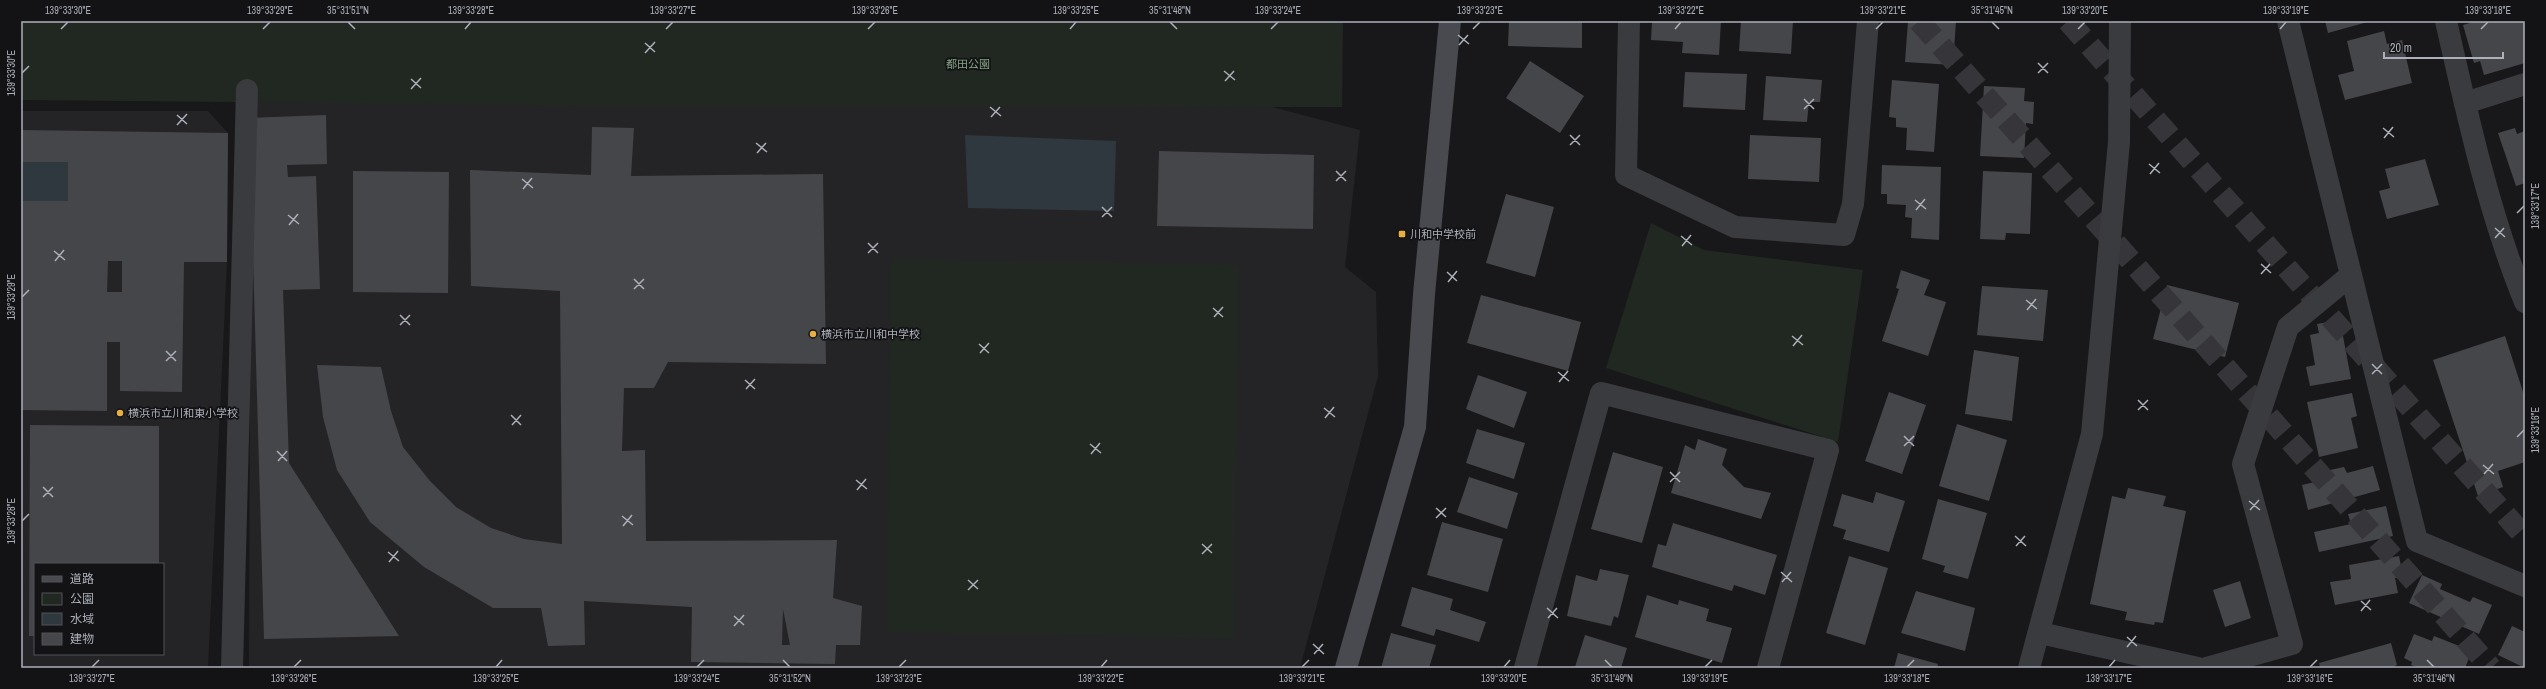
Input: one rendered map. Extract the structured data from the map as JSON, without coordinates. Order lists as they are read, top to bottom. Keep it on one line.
{"parks":["都田公園"],"places":{"transit":["川和中学校前"],"other":["横浜市立川和中学校","横浜市立川和東小学校"]},"legend":["道路","公園","水域","建物"],"scale_bar":"20 m","coordinates":["139°33'30\"E","139°33'29\"E","35°31'51\"N","139°33'28\"E","139°33'27\"E","139°33'26\"E","139°33'25\"E","35°31'48\"N","139°33'24\"E","139°33'23\"E","139°33'22\"E","139°33'21\"E","35°31'45\"N","139°33'20\"E","139°33'19\"E","139°33'18\"E","139°33'17\"E","139°33'16\"E","35°31'52\"N","35°31'49\"N","35°31'46\"N"]}
